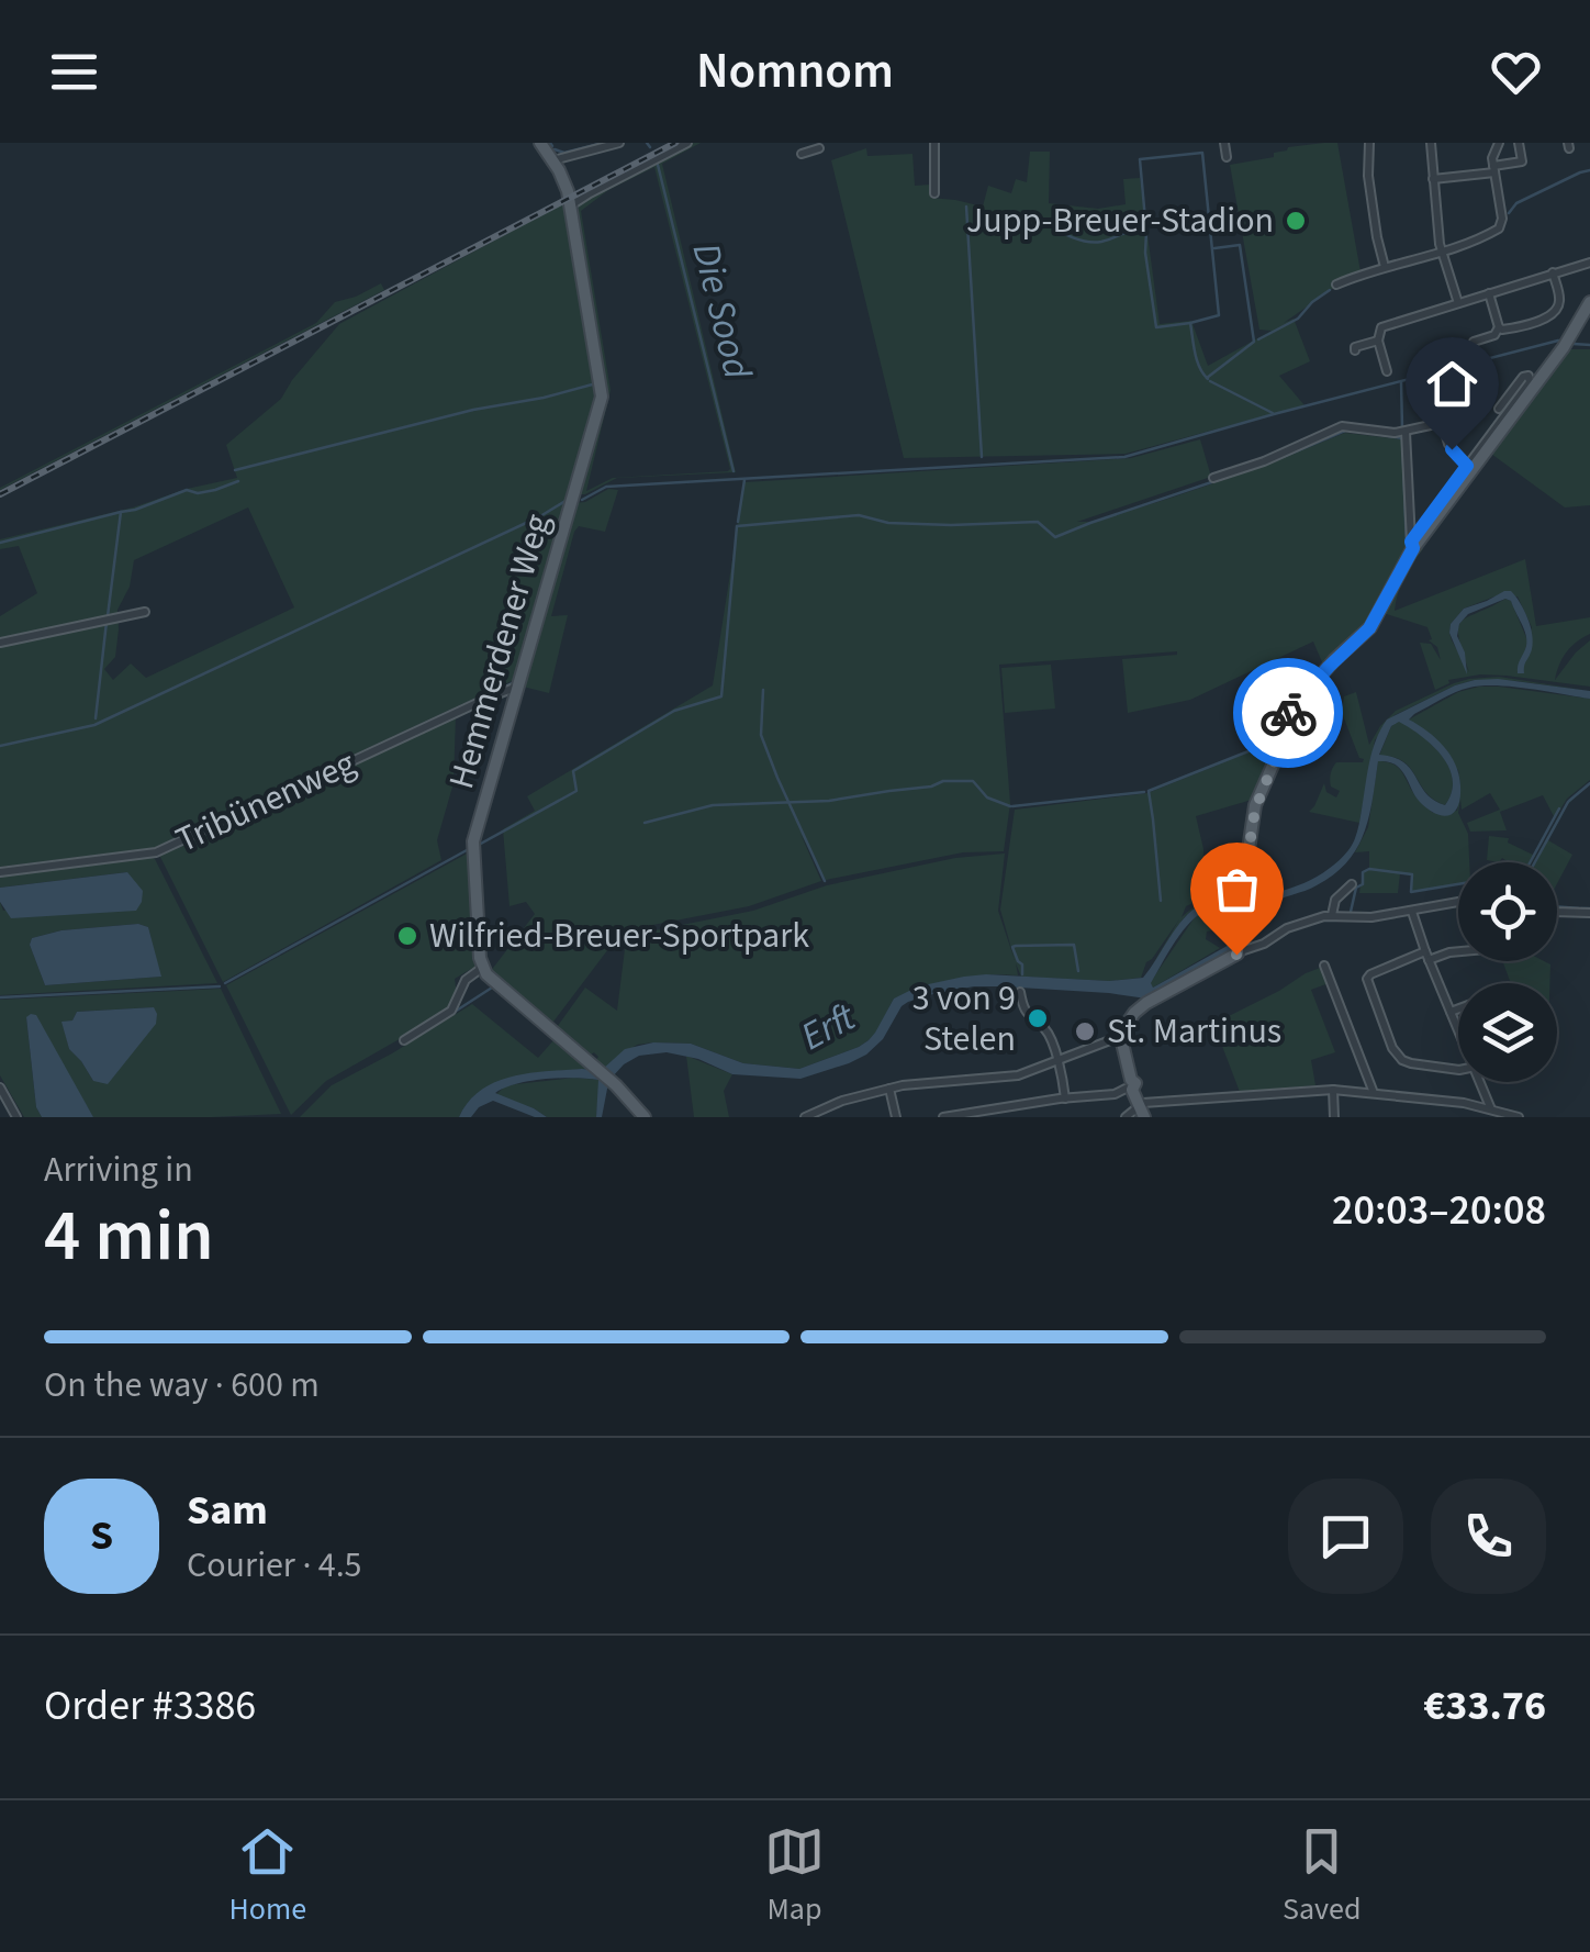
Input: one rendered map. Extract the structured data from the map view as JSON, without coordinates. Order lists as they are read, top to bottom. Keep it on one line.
{"streets":{"main road":["Hemmerdener Weg"],"street":["Tribünenweg"]},"crossings":[["Hemmerdener Weg","Tribünenweg"]],"water":["Die Sood","Erft"],"places":["Jupp-Breuer-Stadion","Wilfried-Breuer-Sportpark","3 von 9 Stelen","St. Martinus"],"page":{"header":"Nomnom","heading":["4 min","Arriving in","20:03–20:08"],"panel":["Sam","Courier · 4.5","Order #3386","€33.76"],"bar":"On the way · 600 m","round":"S","tabs":["Home","Map","Saved"]}}
